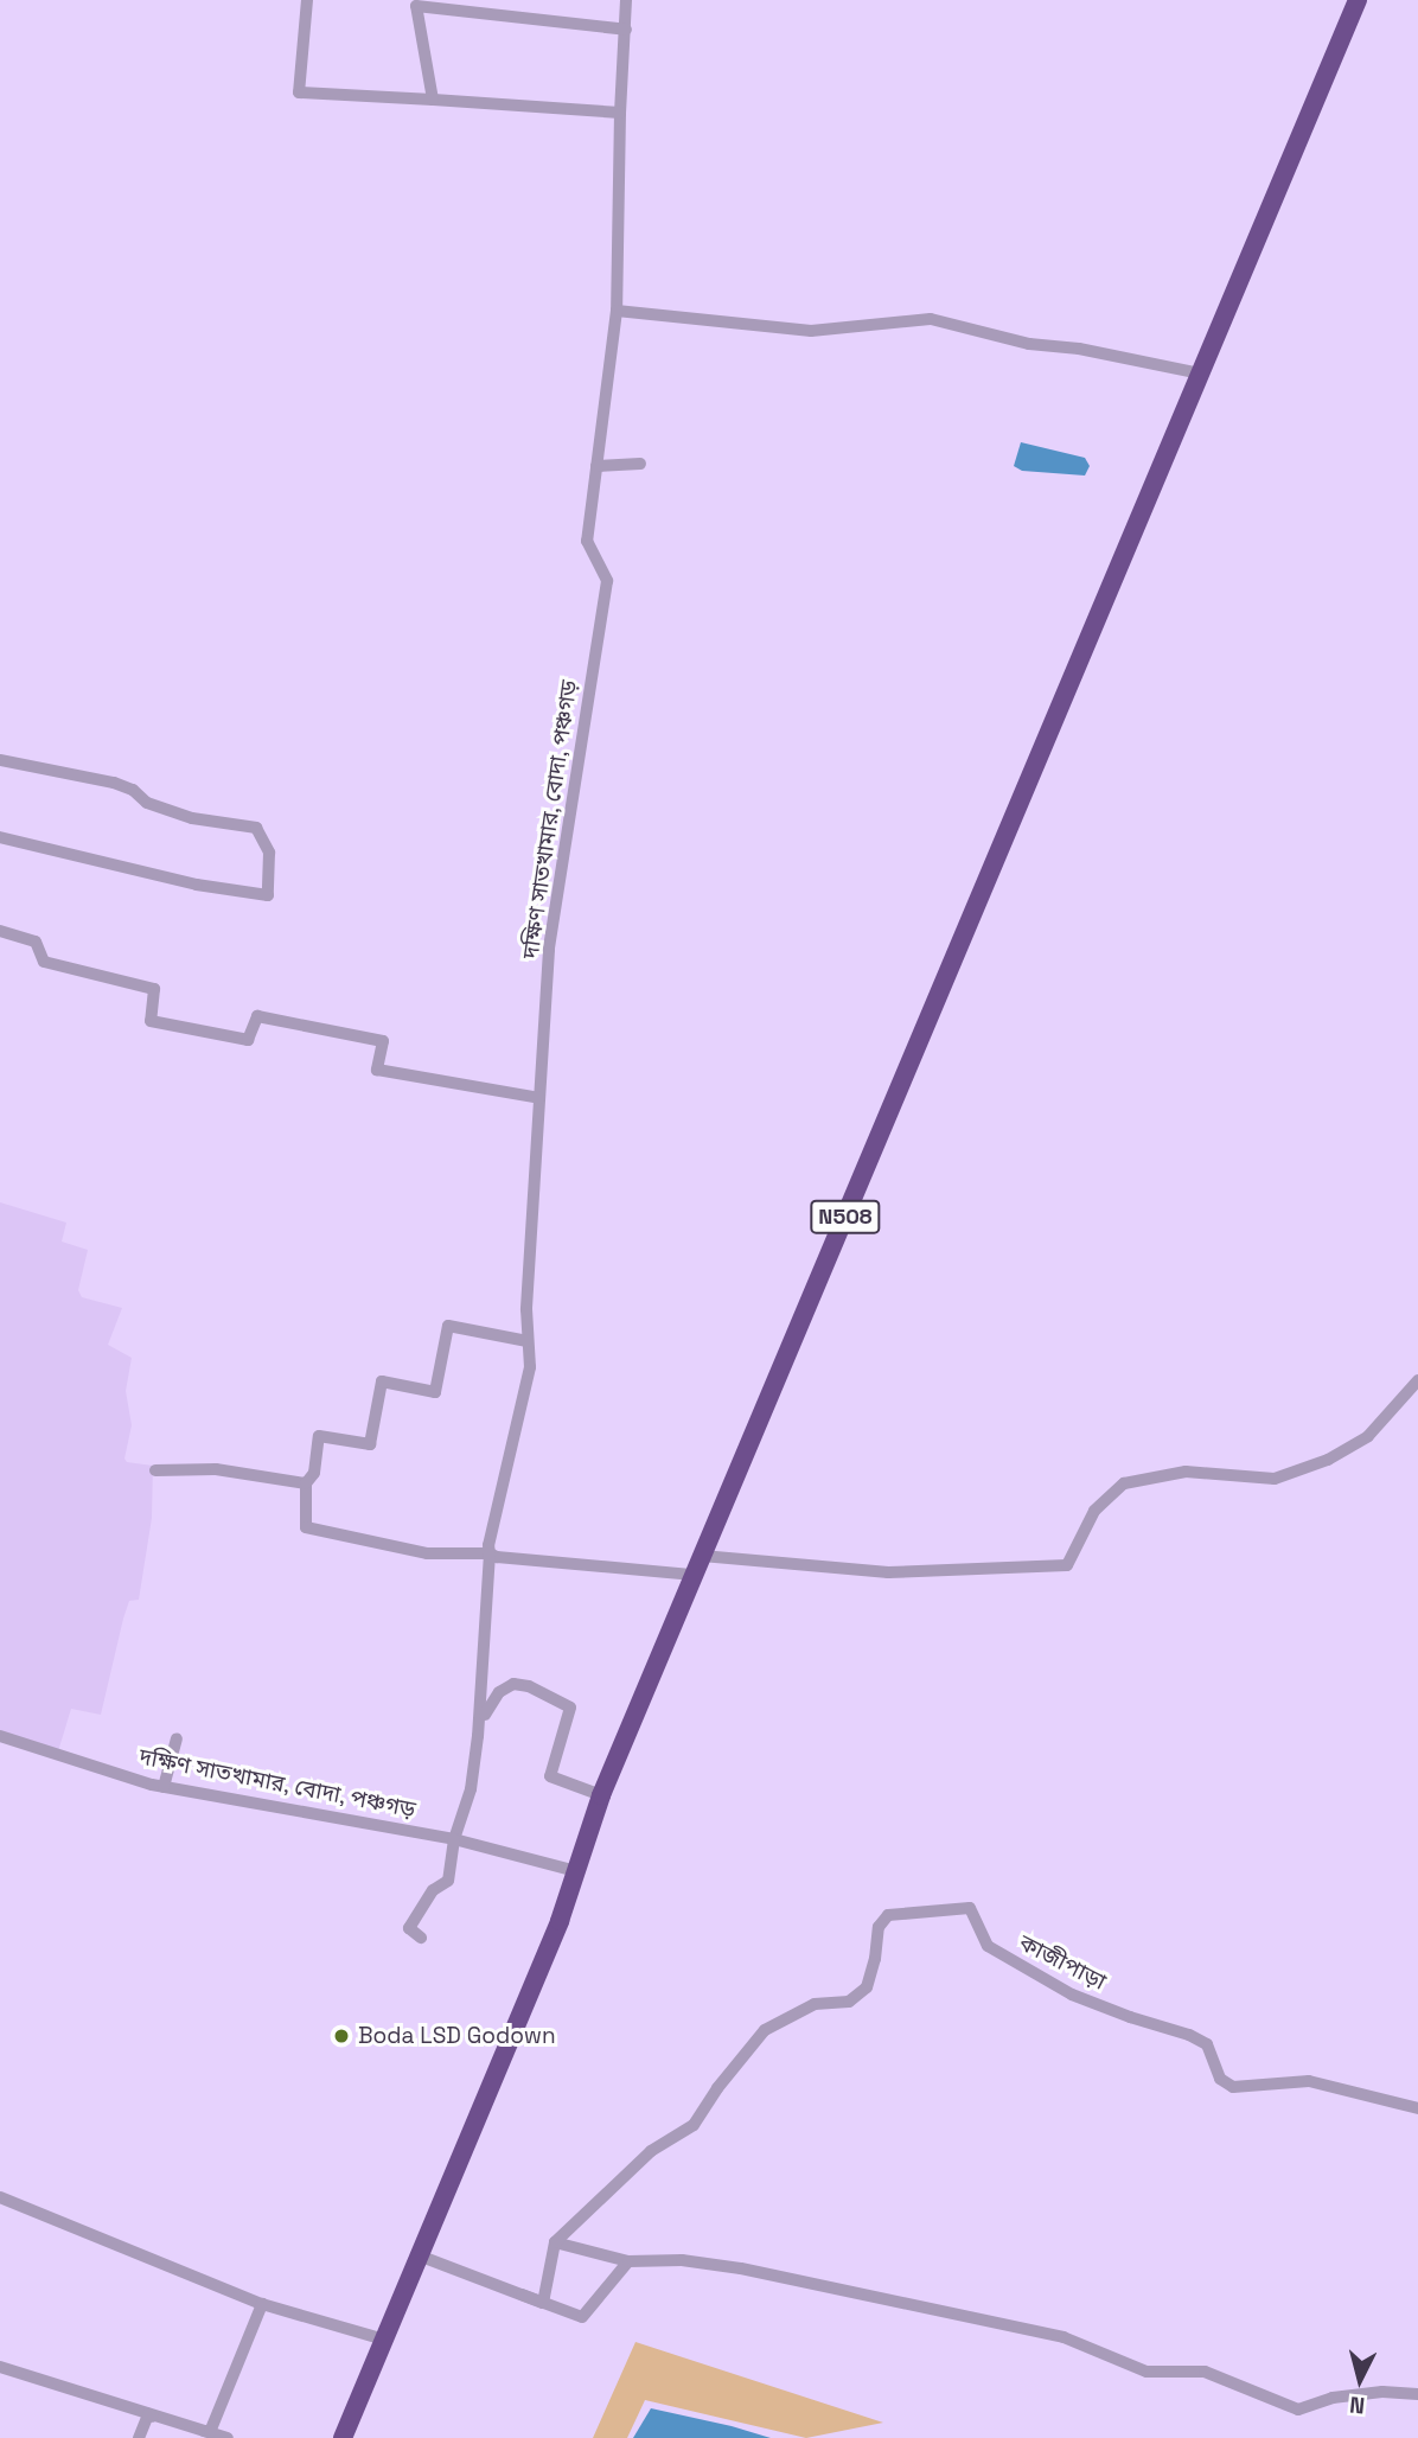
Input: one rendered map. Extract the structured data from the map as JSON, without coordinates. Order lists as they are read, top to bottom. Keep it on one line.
{"streets":{"highway":["N508"],"street":["দক্ষিণ সাতখামার, বোদা, পঞ্চগড়","কাজীপাড়া"]},"crossings":[["দক্ষিণ সাতখামার, বোদা, পঞ্চগড়","N508"]],"places":["Boda LSD Godown"],"north":"bottom"}
